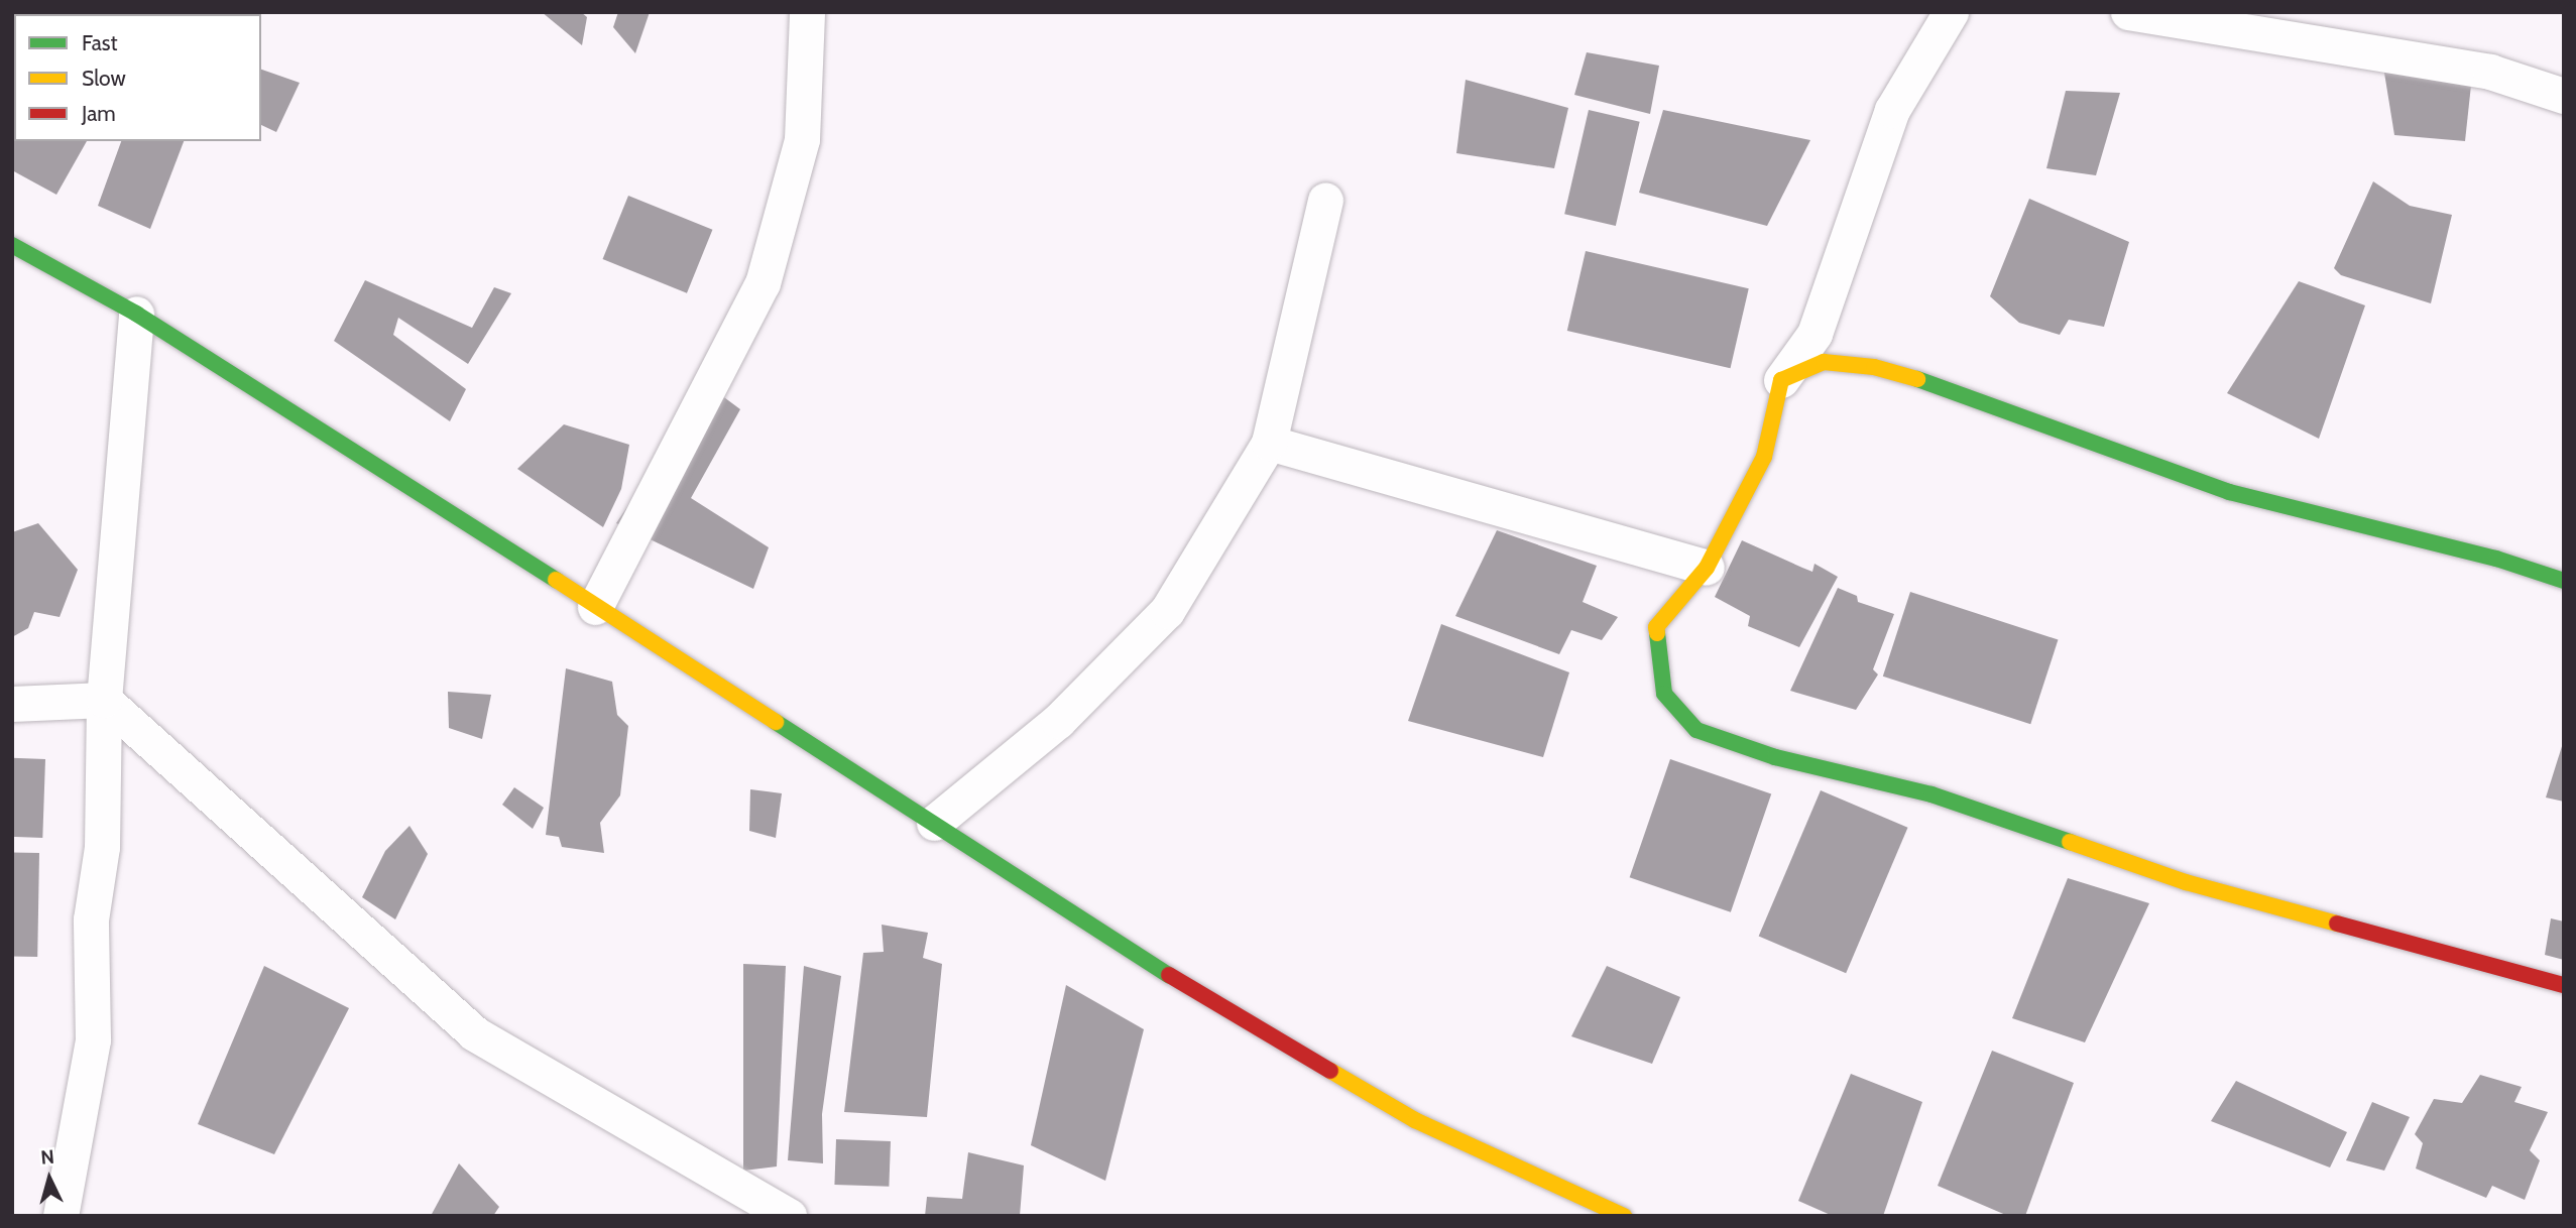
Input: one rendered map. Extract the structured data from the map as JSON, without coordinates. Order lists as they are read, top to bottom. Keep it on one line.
{"legend":["Fast","Slow","Jam"],"north":"top"}
